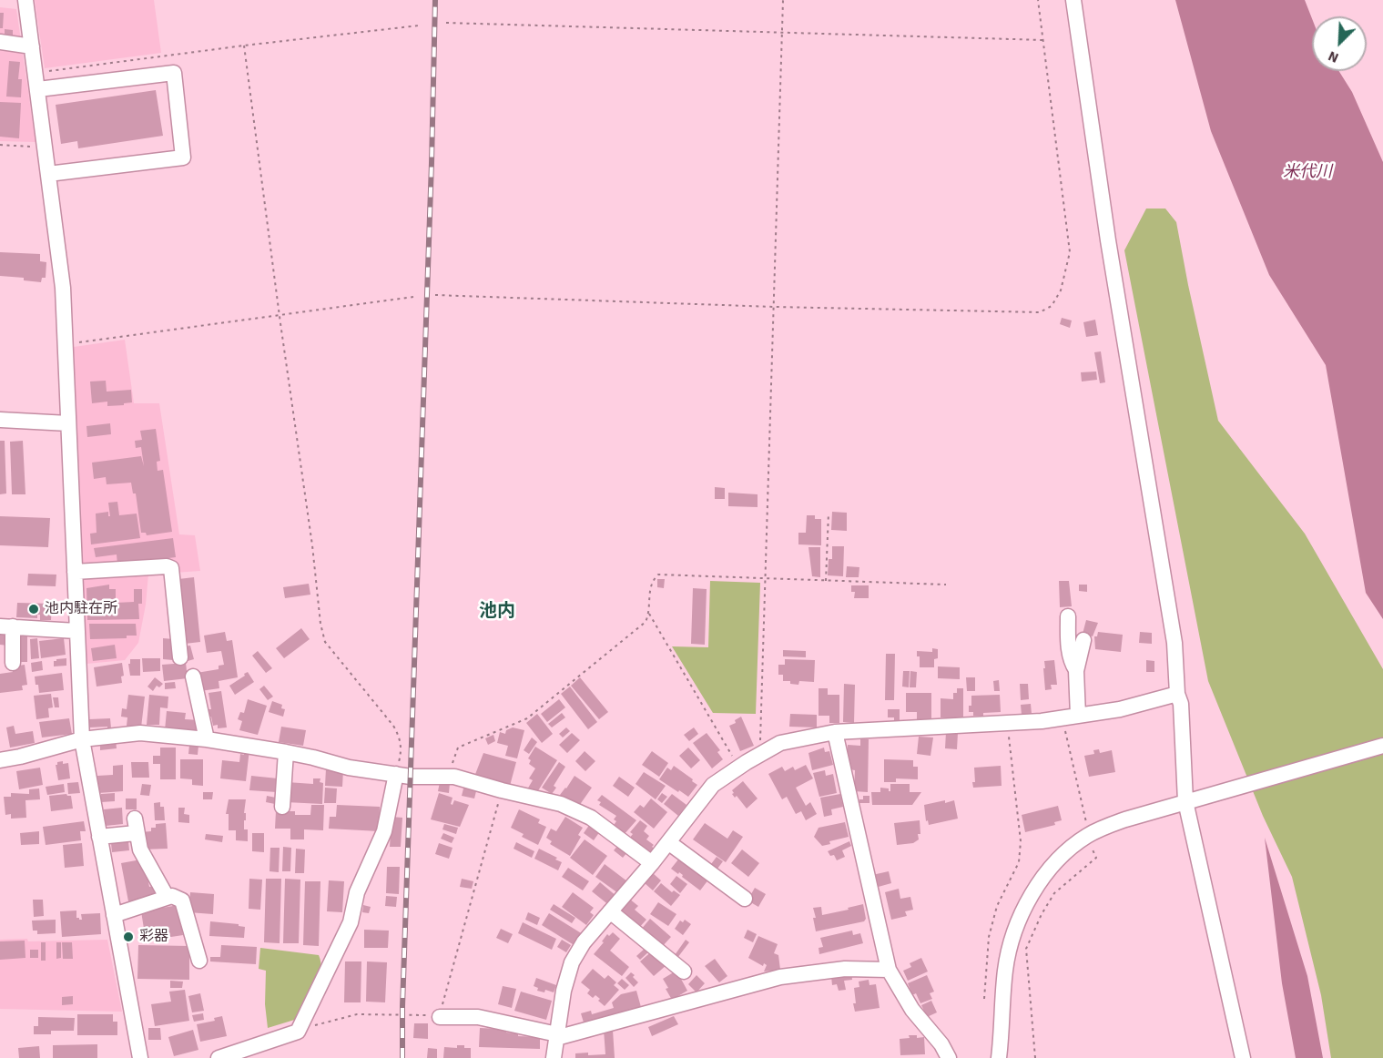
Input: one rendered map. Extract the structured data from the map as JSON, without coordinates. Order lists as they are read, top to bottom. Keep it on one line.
{"districts":["池内"],"water":["米代川"],"places":["池内駐在所","彩器"],"north":"bottom left"}
